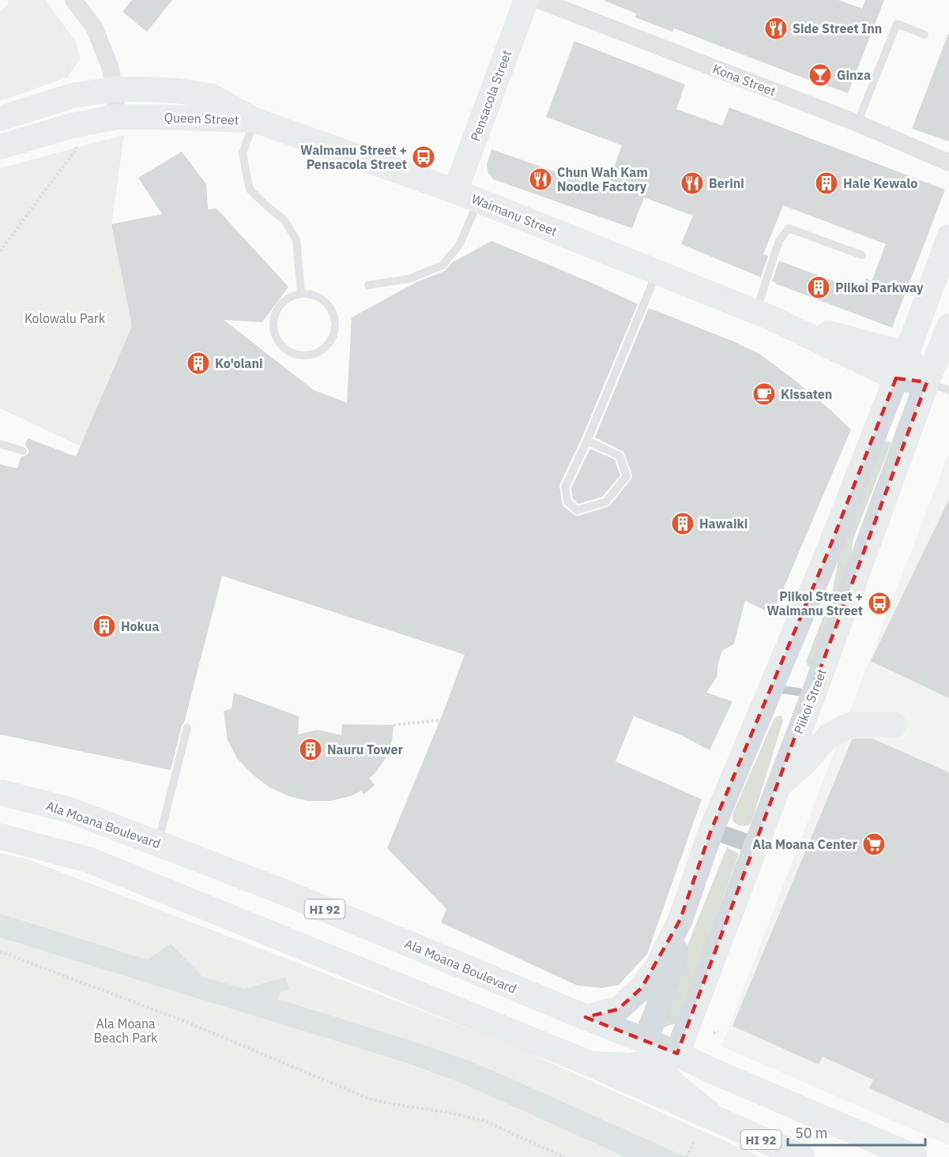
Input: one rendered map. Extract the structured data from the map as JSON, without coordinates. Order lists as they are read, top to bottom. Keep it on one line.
{"streets":{"main road":["Ala Moana Boulevard","HI 92"],"street":["Kona Street","Pensacola Street","Queen Street","Waimanu Street","Piikoi Street"]},"crossings":[["Pensacola Street","Waimanu Street"],["Queen Street","Waimanu Street"],["Waimanu Street","Piikoi Street"],["Piikoi Street","Ala Moana Boulevard"]],"parks":["Kolowalu Park","Ala Moana Beach Park"],"places":{"restaurant":["Side Street Inn","Chun Wah Kam Noodle Factory","Berini"],"bar":["Ginza"],"bus stop":["Waimanu Street + Pensacola Street","Piikoi Street + Waimanu Street"],"building":["Hale Kewalo","Piikoi Parkway","Ko'olani","Hawaiki","Hokua","Nauru Tower"],"cafe":["Kissaten"],"supermarket":["Ala Moana Center"]},"scale_bar":"50 m"}
